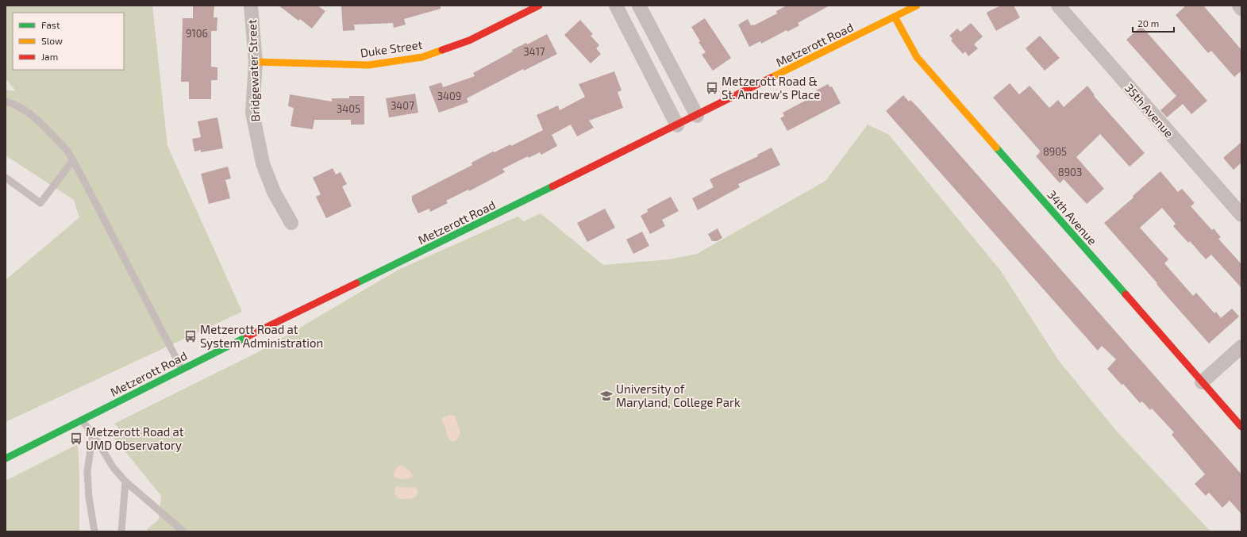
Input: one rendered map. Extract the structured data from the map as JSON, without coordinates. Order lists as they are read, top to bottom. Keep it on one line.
{"streets":{"street":["Metzerott Road","Duke Street","Bridgewater Street","35th Avenue","34th Avenue"]},"crossings":[["Metzerott Road","34th Avenue"],["Duke Street","Bridgewater Street"]],"places":{"bus stop":["Metzerott Road & St. Andrew's Place","Metzerott Road at System Administration","Metzerott Road at UMD Observatory"],"school or university":["University of Maryland, College Park"]},"house_numbers":["9106","3417","3409","3407","3405","8905","8903"],"legend":["Fast","Slow","Jam"],"scale_bar":"20 m"}
